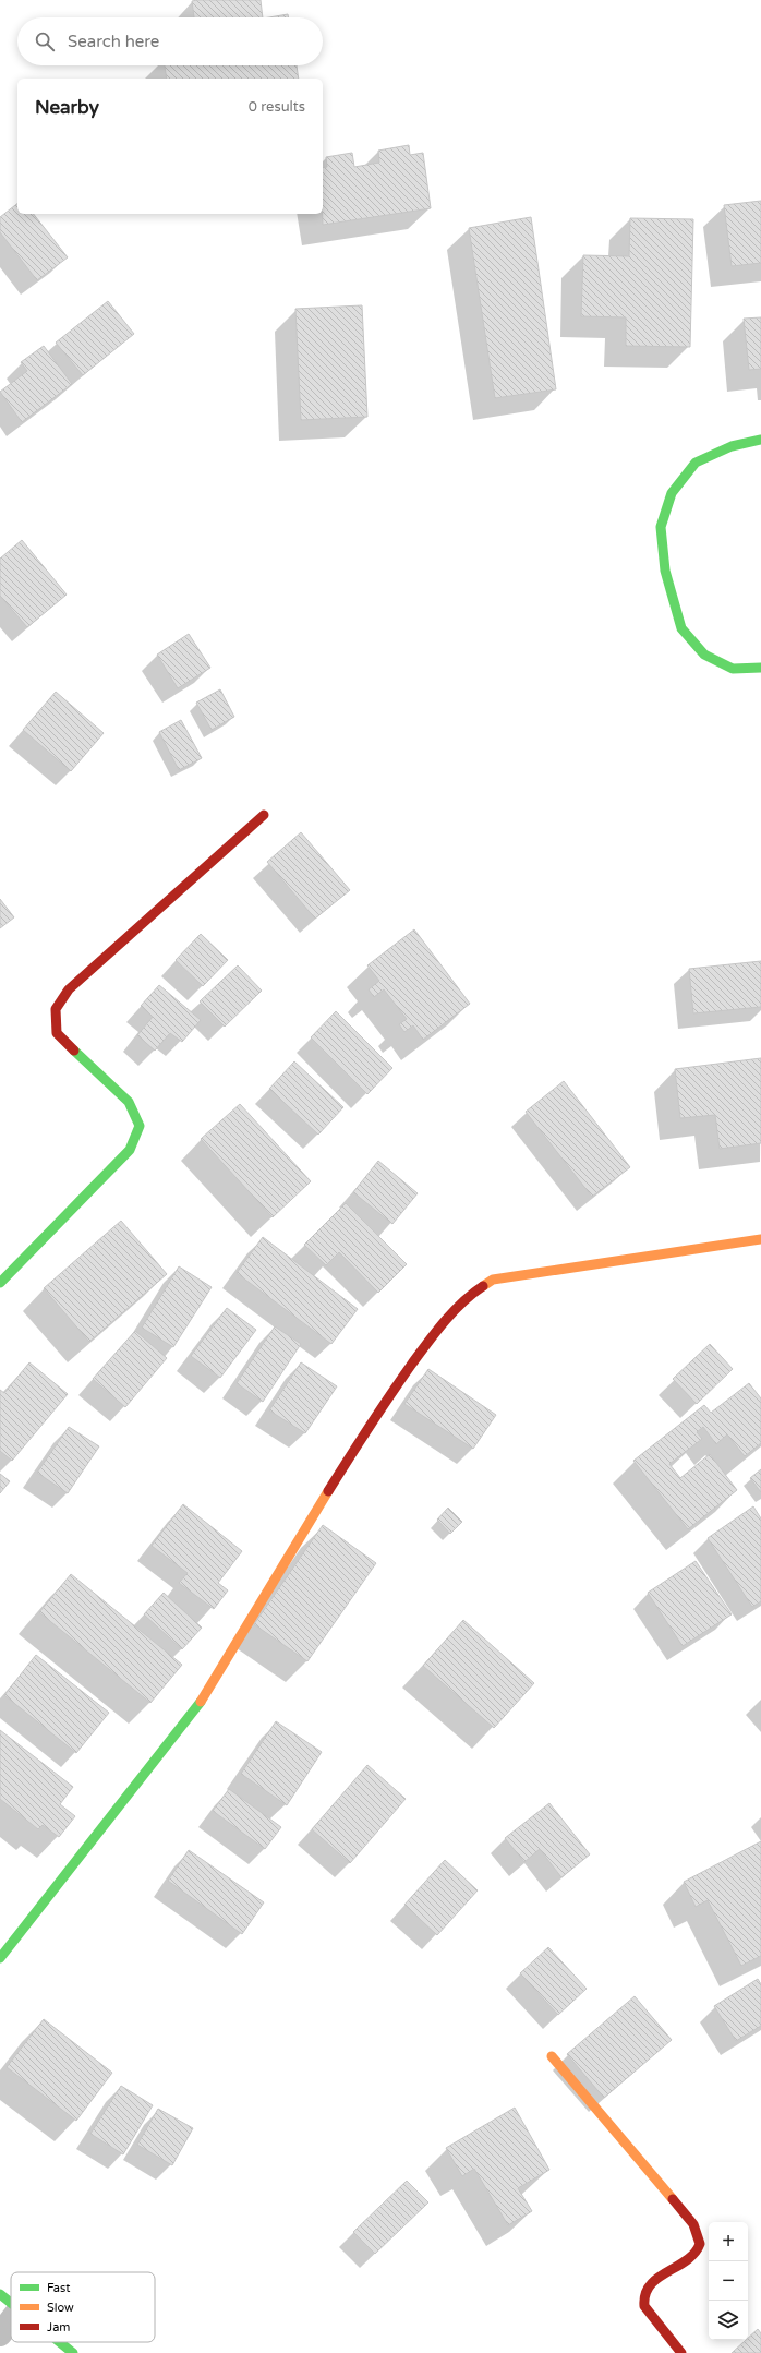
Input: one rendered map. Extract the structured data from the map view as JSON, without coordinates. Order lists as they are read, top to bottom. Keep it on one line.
{"legend":["Fast","Slow","Jam"],"page":{"search":"Search here","heading":["Nearby","0 results"],"map_buttons":["+","−"]}}
